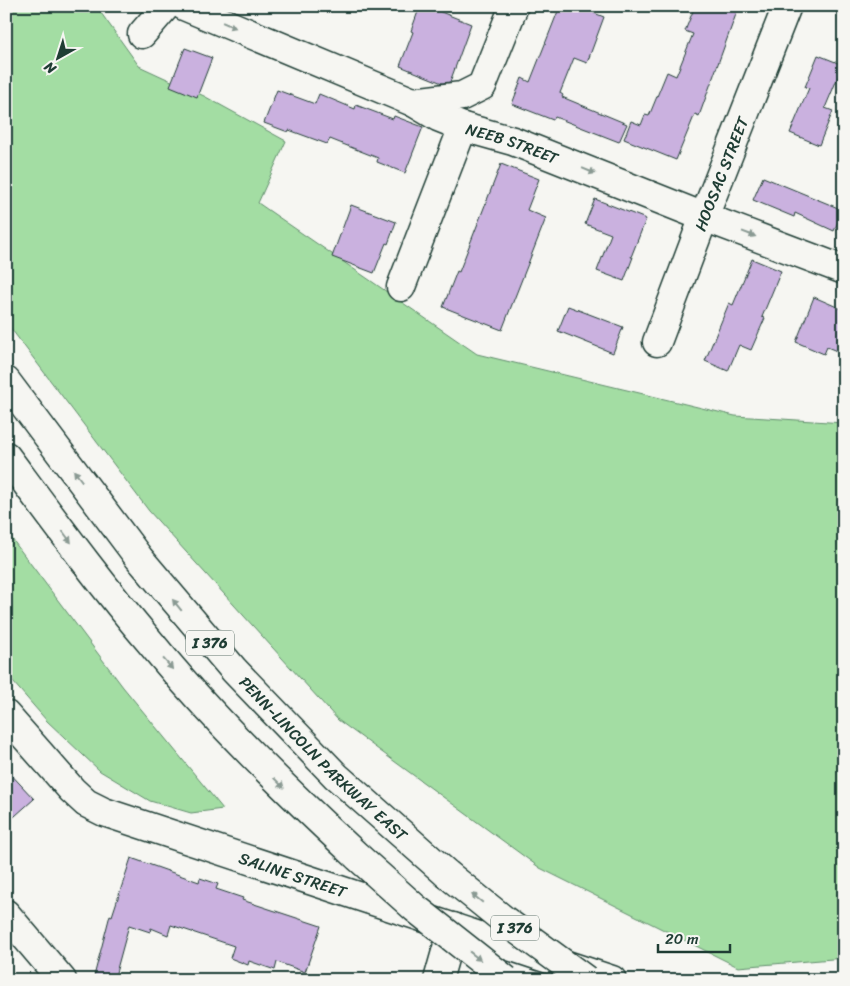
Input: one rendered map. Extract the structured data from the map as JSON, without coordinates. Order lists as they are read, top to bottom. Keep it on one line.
{"streets":{"main road":["NEEB STREET","HOOSAC STREET","I 376","PENN-LINCOLN PARKWAY EAST","SALINE STREET"]},"crossings":[["NEEB STREET","HOOSAC STREET"]],"one_way":["NEEB STREET"],"scale_bar":"20 m","north":"bottom left"}
